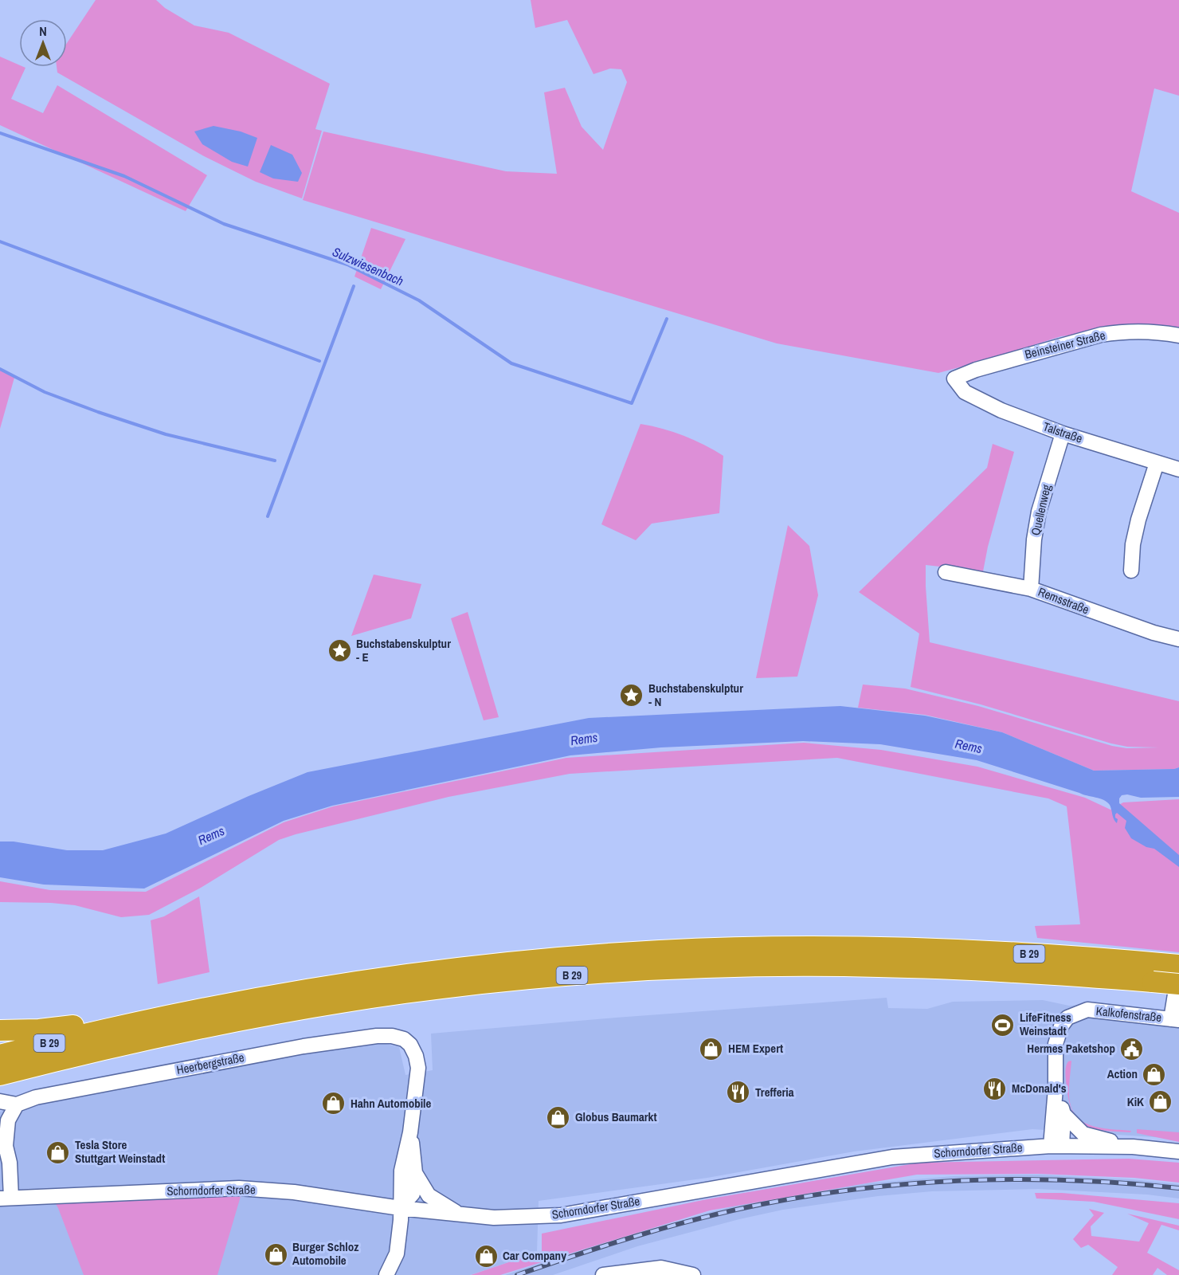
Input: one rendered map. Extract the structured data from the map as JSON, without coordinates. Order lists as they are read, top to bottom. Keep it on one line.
{"streets":{"highway":["B 29"],"street":["Beinsteiner Straße","Talstraße","Quellenweg","Remsstraße","Kalkofenstraße","Heerbergstraße","Schorndorfer Straße"]},"crossings":[["Beinsteiner Straße","Talstraße"],["Talstraße","Quellenweg"],["Quellenweg","Remsstraße"],["Kalkofenstraße","Schorndorfer Straße"],["Heerbergstraße","Schorndorfer Straße"]],"water":["Sulzwiesenbach","Rems"],"places":{"place":["Buchstabenskulptur - E","Buchstabenskulptur - N"],"sports":["LifeFitness Weinstadt"],"shop":["HEM Expert","Action","KiK","Hahn Automobile","Globus Baumarkt","Tesla Store Stuttgart Weinstadt","Burger Schloz Automobile","Car Company"],"public building":["Hermes Paketshop"],"restaurant":["McDonald's","Trefferia"]},"north":"top"}
